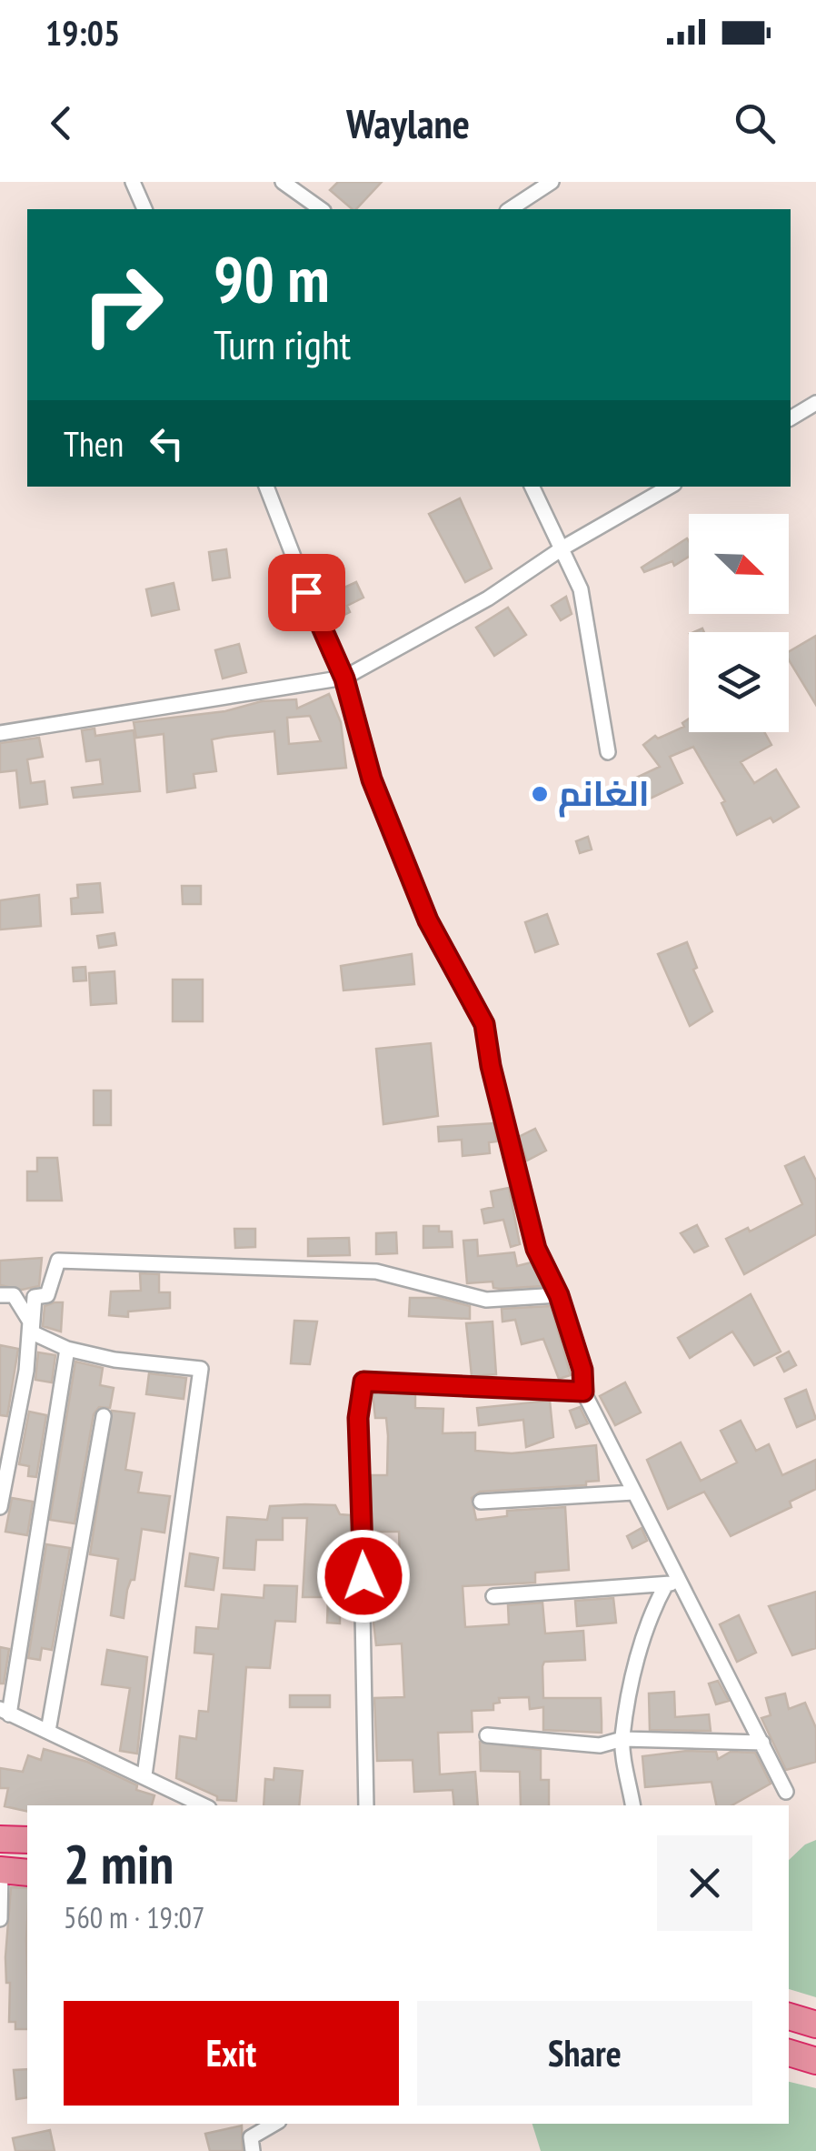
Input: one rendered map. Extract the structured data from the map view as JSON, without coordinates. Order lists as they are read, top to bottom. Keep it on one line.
{"places":["الغانم"],"north":"bottom right","page":{"status":"19:05","header":"Waylane","turn":["90 m","Turn right"],"then":"Then","heading":["2 min","560 m · 19:07"],"buttons":["Exit","Share"]}}
